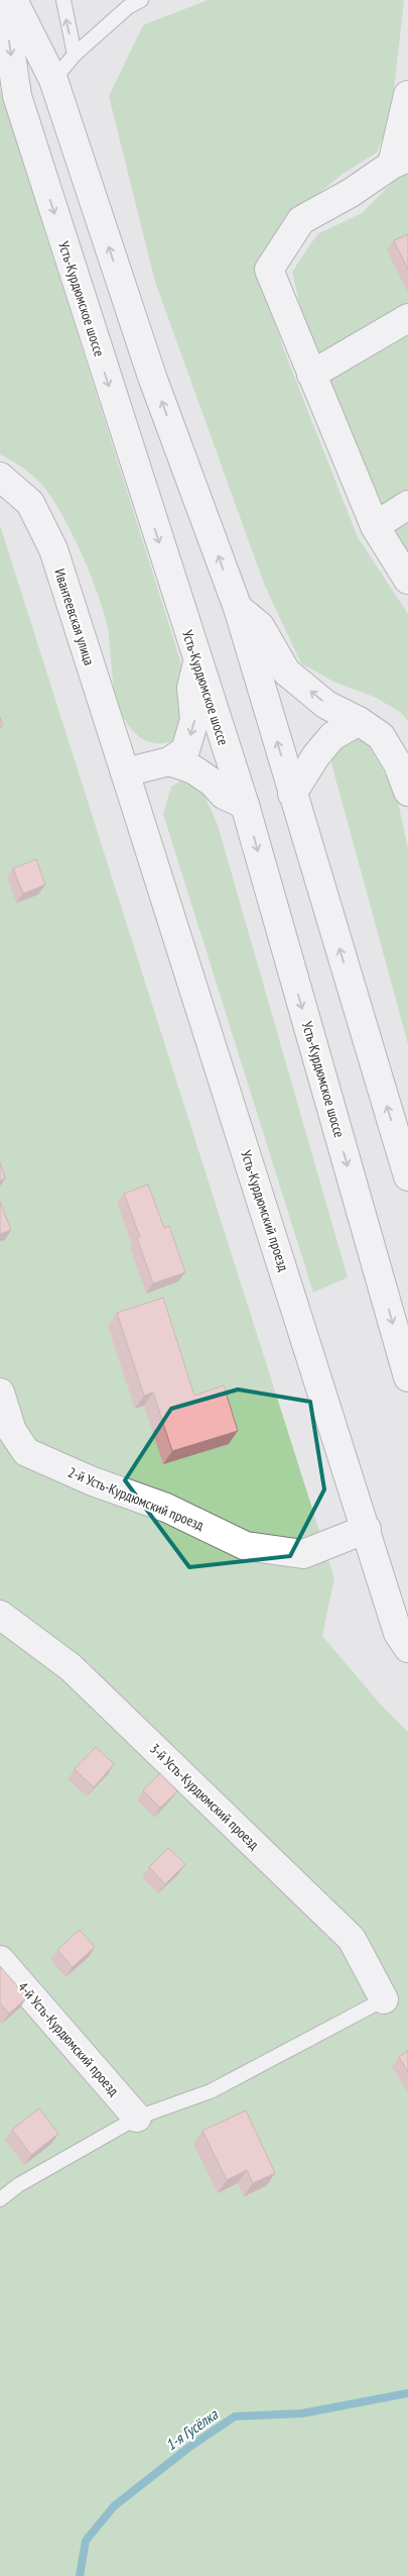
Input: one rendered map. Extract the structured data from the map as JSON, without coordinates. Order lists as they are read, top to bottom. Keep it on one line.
{"streets":{"street":["Усть-Курдюмское шоссе","Ивантеевская улица","Усть-Курдюмский проезд","2-й Усть-Курдюмский проезд","3-й Усть-Курдюмский проезд","4-й Усть-Курдюмский проезд"]},"crossings":[["Ивантеевская улица","Усть-Курдюмский проезд"],["Усть-Курдюмский проезд","2-й Усть-Курдюмский проезд"]],"water":["1-я Гусёлка"]}
